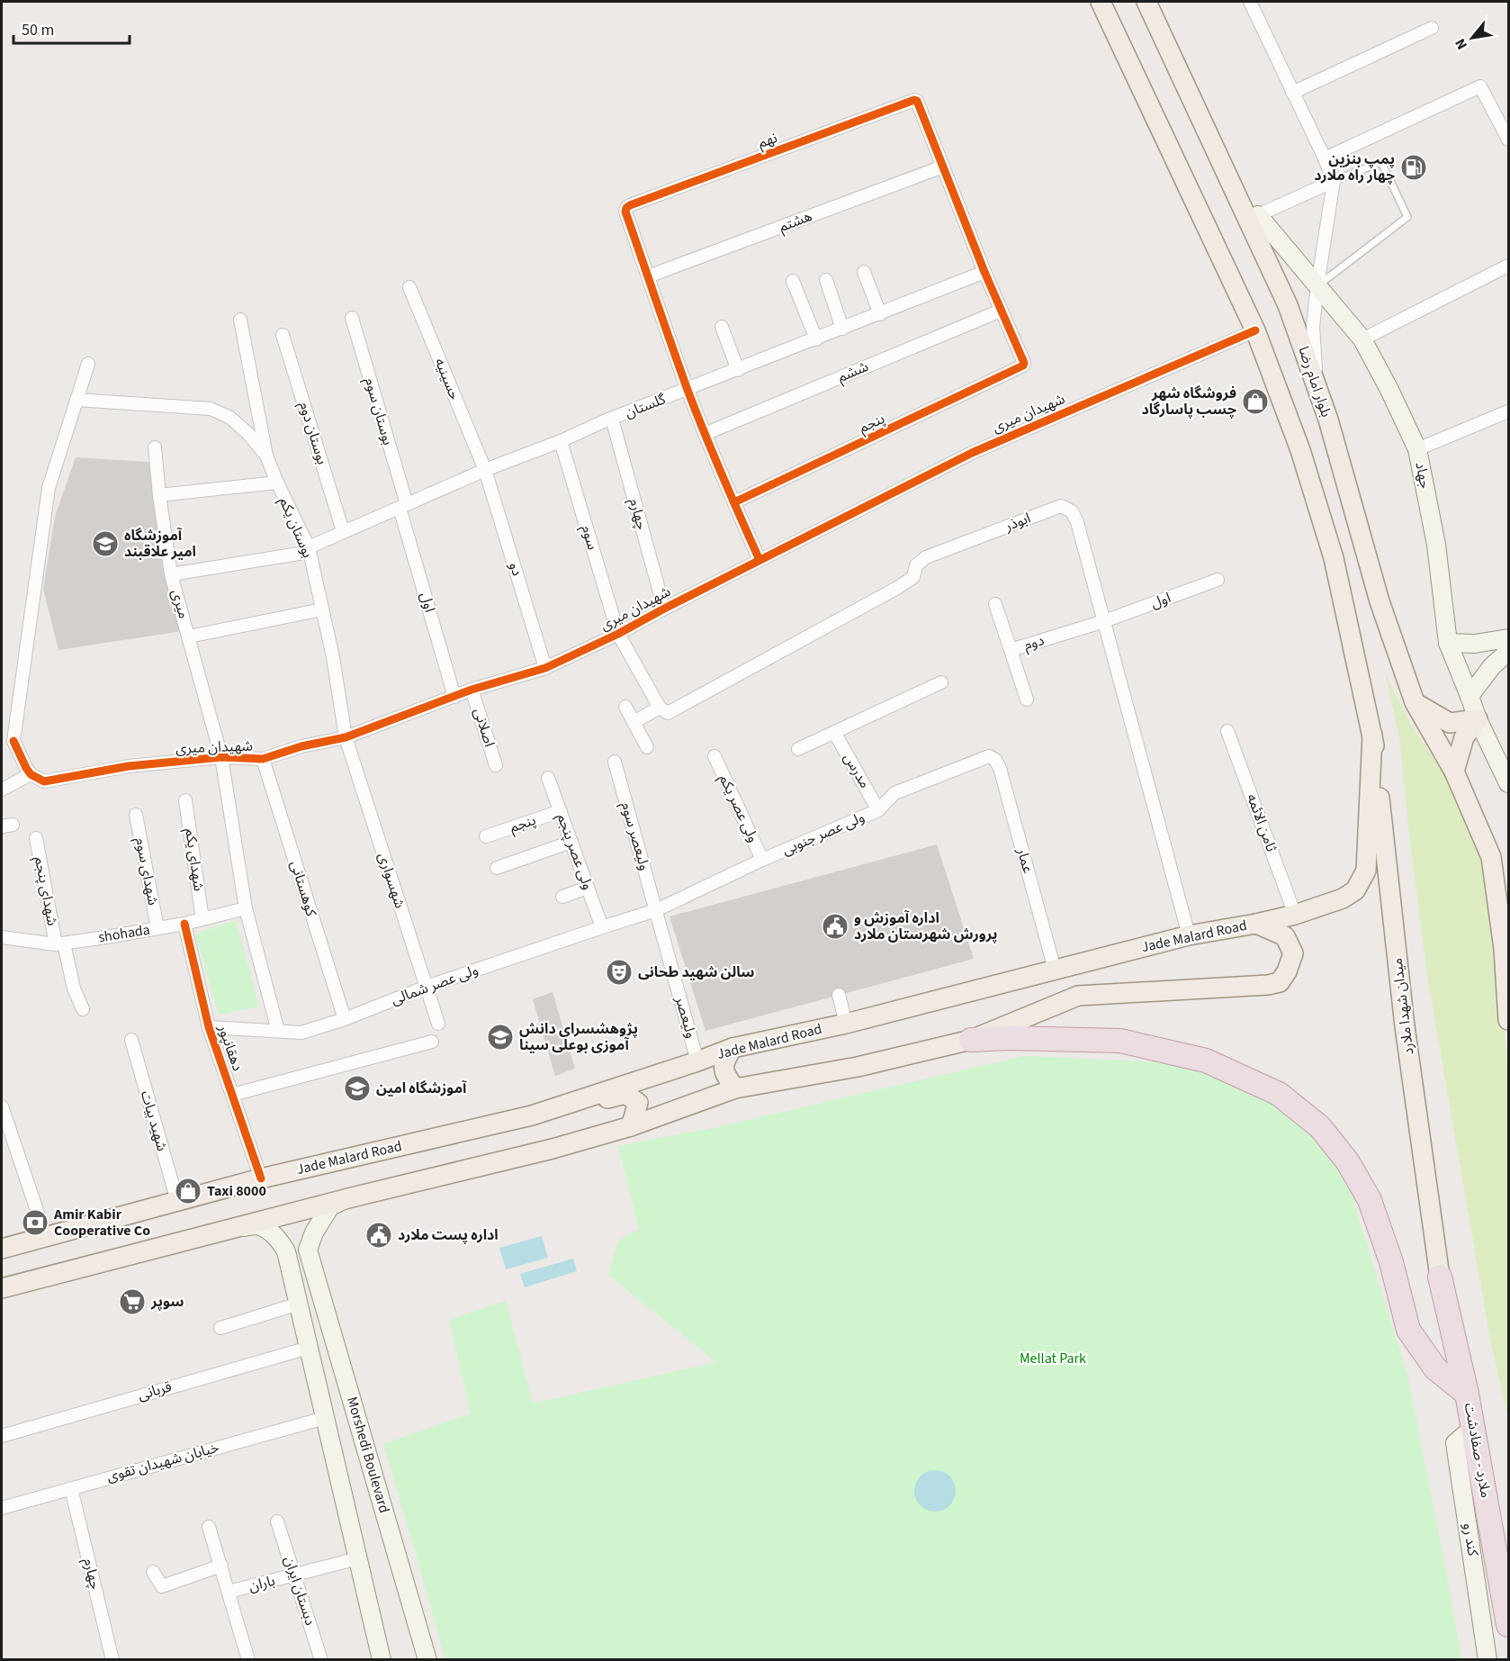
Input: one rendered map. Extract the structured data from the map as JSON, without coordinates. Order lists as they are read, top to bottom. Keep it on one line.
{"streets":{"highway":["ملارد - صفادشت"],"main road":["بلوار امام رضا","جهاد","Jade Malard Road","میدان شهدا ملارد","Morshedi Boulevard","کند رو"],"street":["نهم","هشتم","ششم","حسینیه","گلستان","بوستان سوم","شهیدان میری","پنجم","بوستان دوم","چهارم","ابوذر","بوستان یکم","سوم","دو","اول","میری","دوم","اصلانی","مدرس","ولی عصر یکم","ثامن الائمه","ولی عصر جنوبی","ولیعصر سوم","ولی عصر پنجم","شهدای یکم","عمار","شهدای سوم","شهسواری","کوهستانی","شهدای پنجم","shohada","ولی عصر شمالی","ولیعصر","دهقانپور","شهید بیات","قربانی","خیابان شهیدان تقوی","باران","دبستان ایران"]},"crossings":[["نهم","هشتم"],["ششم","پنجم"],["حسینیه","گلستان"],["حسینیه","دو"],["بلوار امام رضا","جهاد"],["گلستان","بوستان سوم"],["گلستان","بوستان دوم"],["گلستان","چهارم"],["گلستان","بوستان یکم"],["گلستان","سوم"],["گلستان","دو"],["گلستان","اول"],["گلستان","میری"],["بوستان سوم","اول"],["شهیدان میری","چهارم"],["شهیدان میری","بوستان یکم"],["شهیدان میری","سوم"],["شهیدان میری","دو"],["شهیدان میری","اول"],["شهیدان میری","میری"],["شهیدان میری","اصلانی"],["شهیدان میری","شهسواری"],["شهیدان میری","کوهستانی"],["پنجم","ولی عصر پنجم"],["چهارم","خیابان شهیدان تقوی"],["ابوذر","اول"],["ابوذر","دوم"],["ابوذر","Jade Malard Road"],["بوستان یکم","شهسواری"],["اول","دوم"],["مدرس","ولی عصر جنوبی"],["ولی عصر یکم","ولی عصر جنوبی"],["ثامن الائمه","Jade Malard Road"],["ولی عصر جنوبی","ولیعصر سوم"],["ولی عصر جنوبی","عمار"],["ولی عصر جنوبی","ولی عصر شمالی"],["ولی عصر جنوبی","ولیعصر"],["ولیعصر سوم","ولی عصر شمالی"],["ولیعصر سوم","ولیعصر"],["ولی عصر پنجم","ولی عصر شمالی"],["شهدای یکم","shohada"],["عمار","Jade Malard Road"],["شهدای سوم","shohada"],["شهسواری","ولی عصر شمالی"],["کوهستانی","ولی عصر شمالی"],["شهدای پنجم","shohada"],["shohada","دهقانپور"],["Jade Malard Road","میدان شهدا ملارد"],["Jade Malard Road","ولیعصر"],["Jade Malard Road","دهقانپور"],["Jade Malard Road","شهید بیات"],["ولی عصر شمالی","ولیعصر"],["ولی عصر شمالی","دهقانپور"],["میدان شهدا ملارد","ملارد - صفادشت"],["قربانی","Morshedi Boulevard"],["ملارد - صفادشت","کند رو"],["Morshedi Boulevard","خیابان شهیدان تقوی"],["Morshedi Boulevard","باران"],["باران","دبستان ایران"]],"parks":["Mellat Park"],"places":{"fuel station":["پمپ بنزین چهار راه ملارد"],"shop":["فروشگاه شهر چسب پاسارگاد","Taxi 8000"],"school or university":["آموزشگاه امیر علاقبند","پژوهشسرای دانش آموزی بوعلی سینا","آموزشگاه امین"],"public building":["اداره آموزش و پرورش شهرستان ملارد","اداره پست ملارد"],"theatre":["سالن شهید طحانی"],"bank":["Amir Kabir Cooperative Co"],"supermarket":["سوپر"]},"scale_bar":"50 m","north":"bottom left"}
